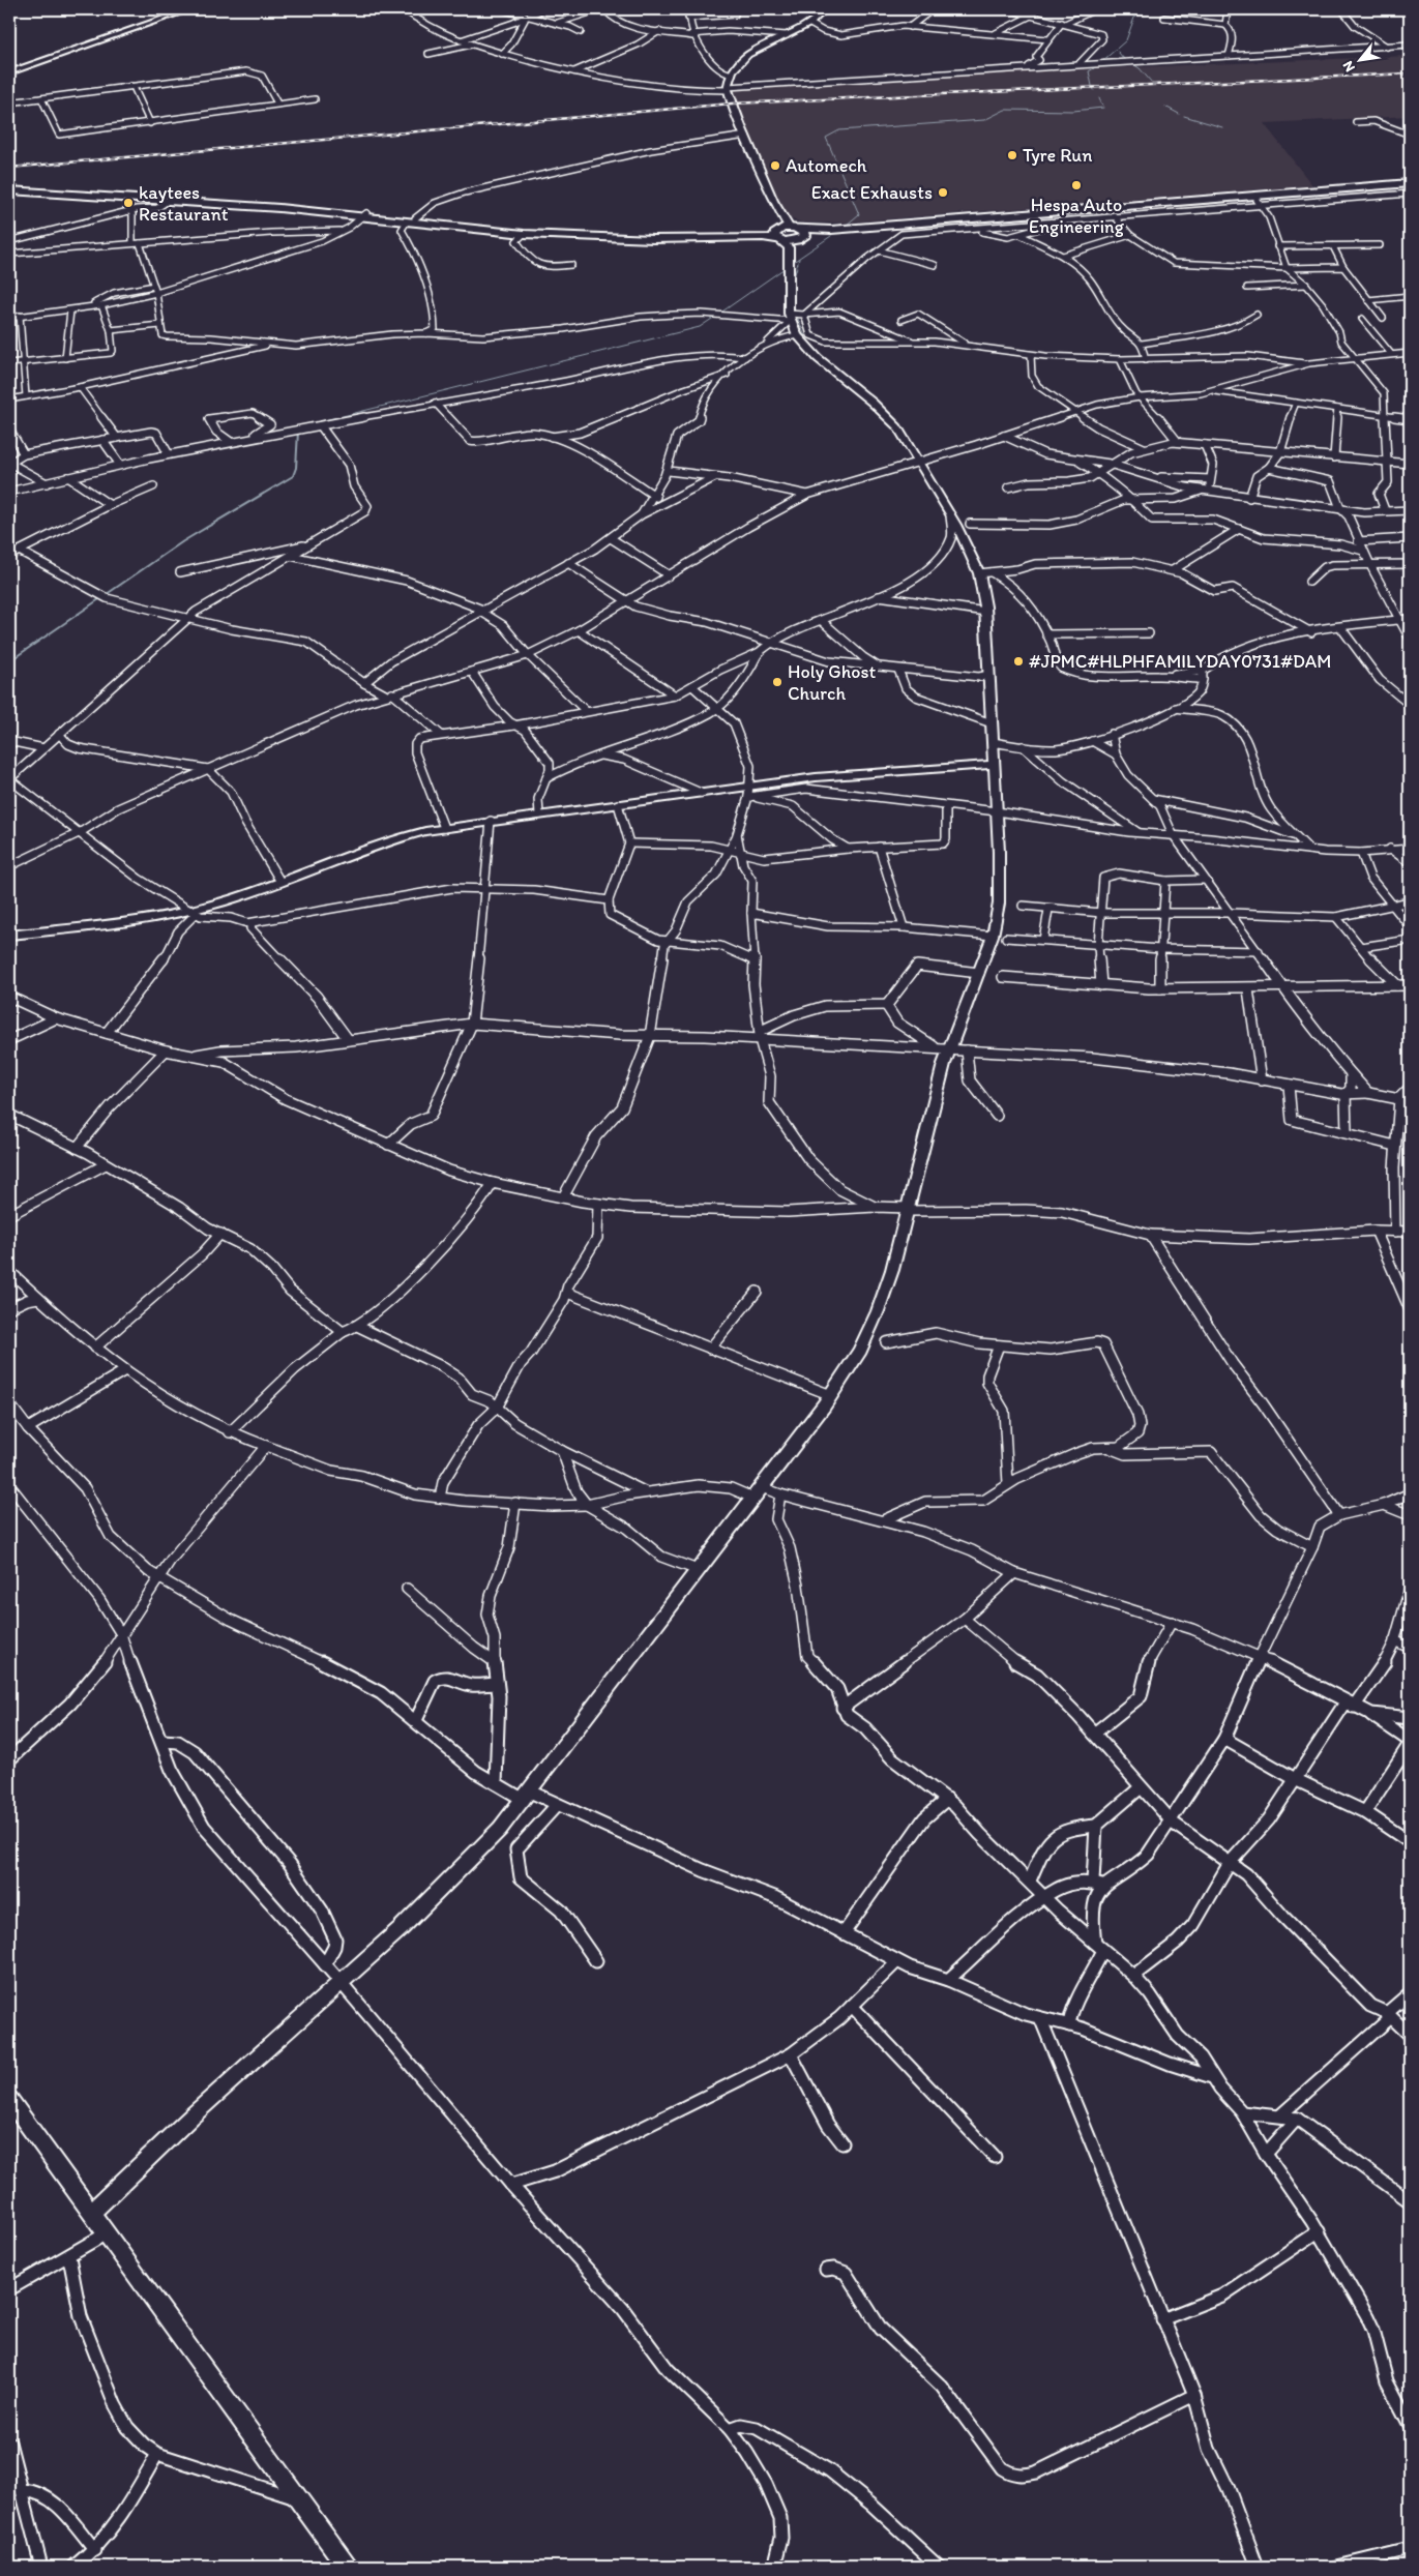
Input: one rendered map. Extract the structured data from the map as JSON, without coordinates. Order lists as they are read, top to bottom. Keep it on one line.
{"places":["Tyre Run","Automech","Hespa Auto Engineering","Exact Exhausts","kaytees Restaurant","#JPMC#HLPHFAMILYDAY0731#DAM","Holy Ghost Church"],"north":"bottom left"}
